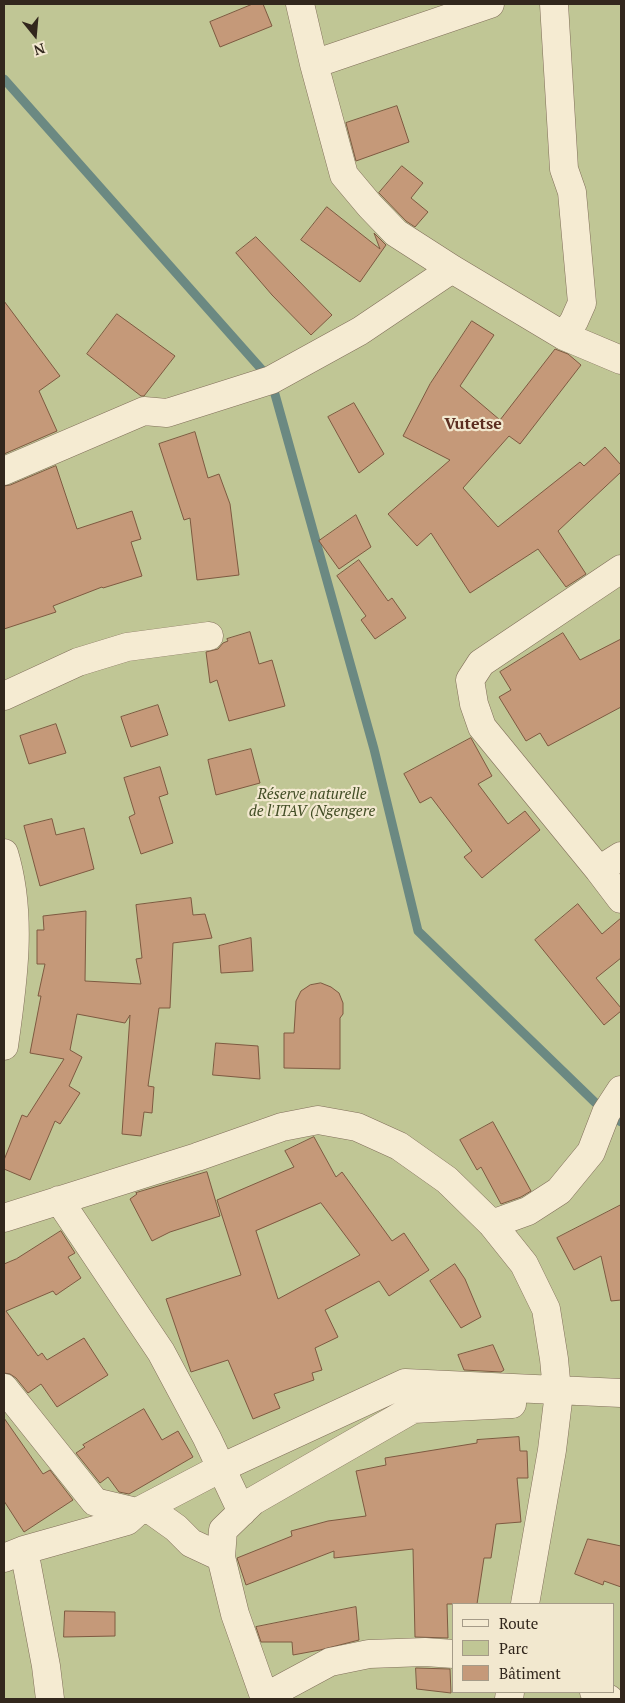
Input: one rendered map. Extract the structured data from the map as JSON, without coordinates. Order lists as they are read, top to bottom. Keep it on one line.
{"districts":["Vutetse"],"parks":["Réserve naturelle de l'ITAV (Ngengere"],"legend":["Route","Parc","Bâtiment"],"north":"bottom"}
